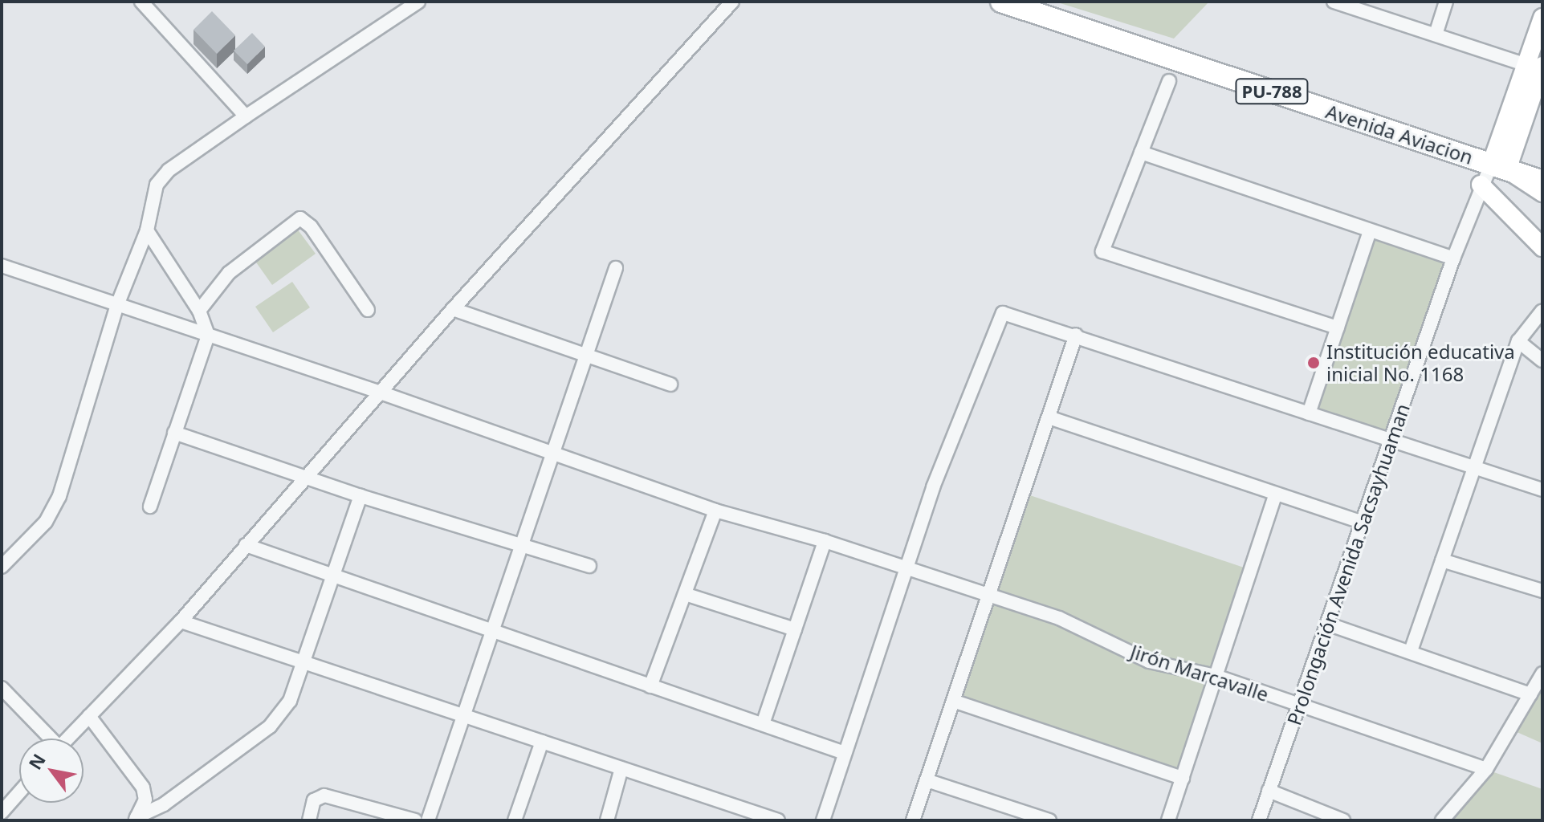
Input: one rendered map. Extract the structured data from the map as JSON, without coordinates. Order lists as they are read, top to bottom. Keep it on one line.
{"streets":{"main road":["PU-788","Avenida Aviacion"],"street":["Prolongación Avenida Sacsayhuaman","Jirón Marcavalle"]},"crossings":[["Avenida Aviacion","Prolongación Avenida Sacsayhuaman"],["Prolongación Avenida Sacsayhuaman","Jirón Marcavalle"]],"places":["Institución educativa inicial No. 1168"],"north":"top left"}
